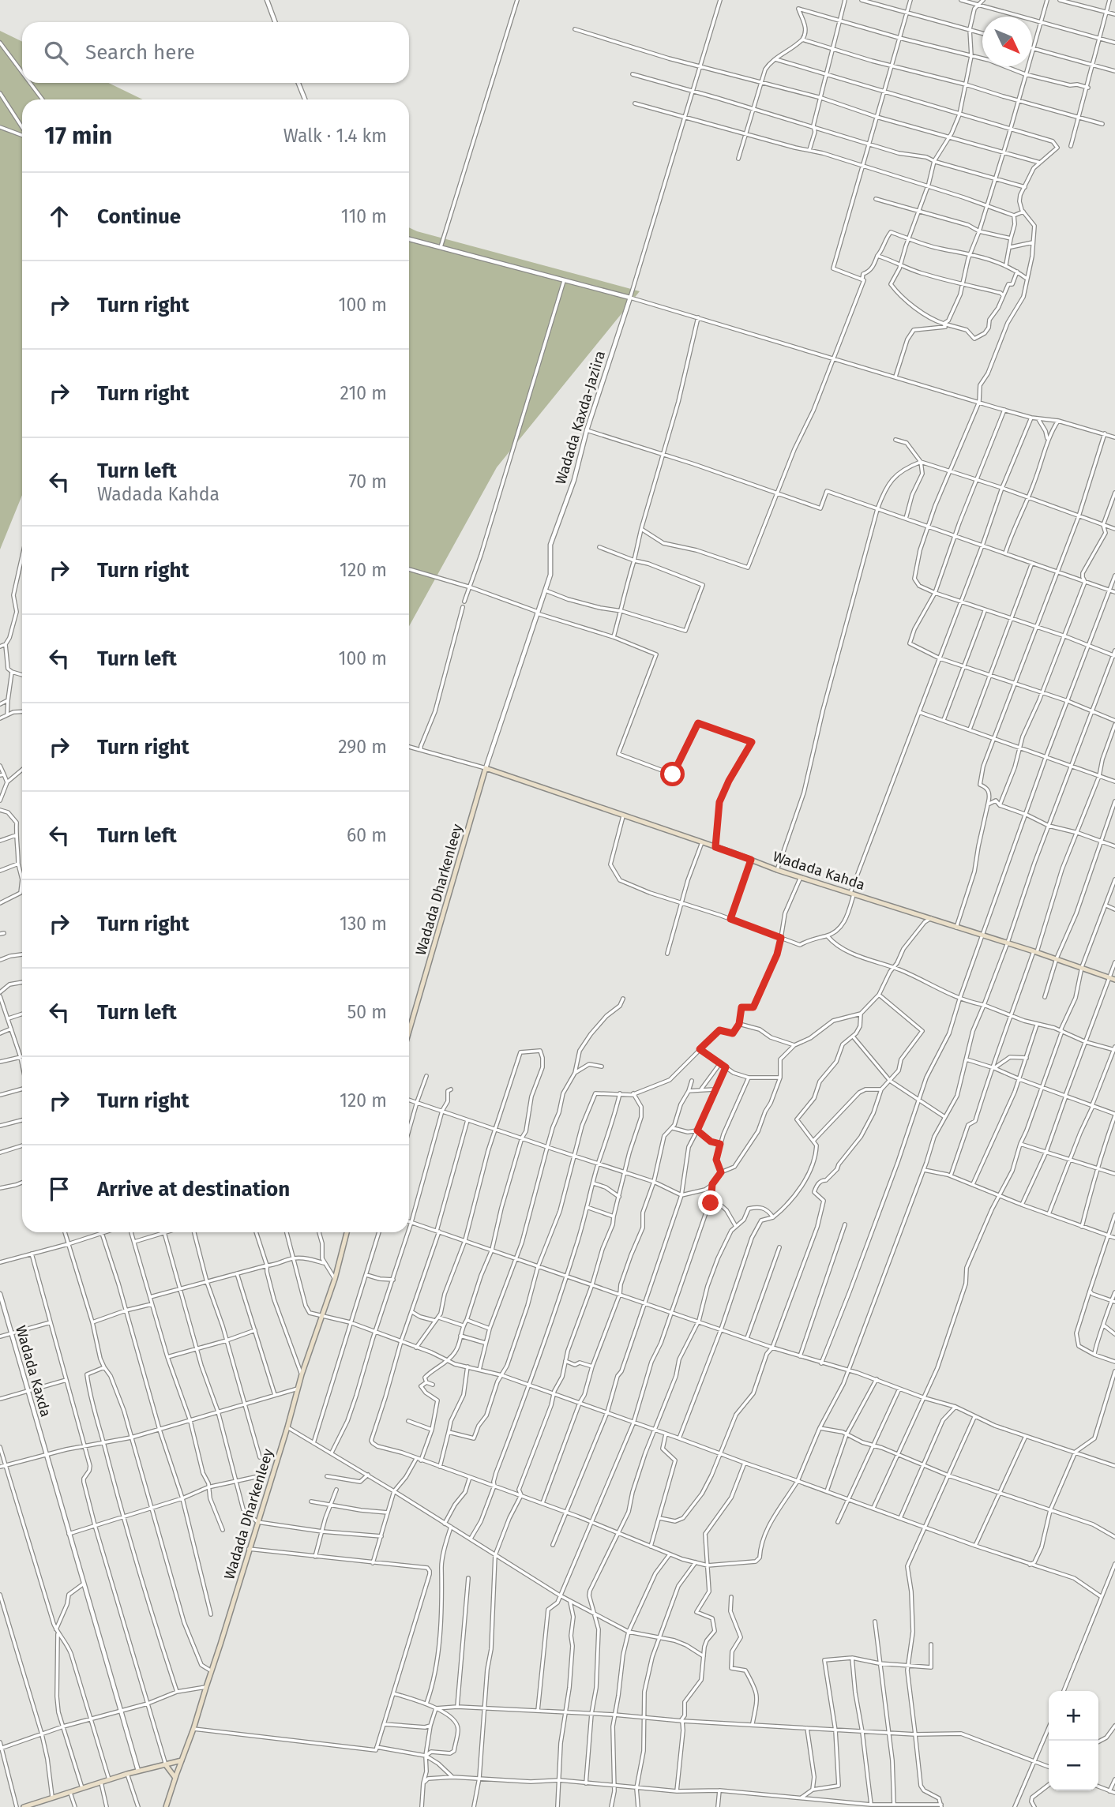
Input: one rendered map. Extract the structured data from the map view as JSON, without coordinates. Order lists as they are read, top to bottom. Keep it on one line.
{"streets":{"main road":["Wadada Kahda","Wadada Dharkenleey"],"street":["Wadada Kaxda-Jaziira","Wadada Kaxda"]},"crossings":[["Wadada Kaxda-Jaziira","Wadada Kahda"],["Wadada Kaxda-Jaziira","Wadada Dharkenleey"],["Wadada Kahda","Wadada Dharkenleey"]],"north":"bottom right","page":{"search":"Search here","heading":["17 min","Walk · 1.4 km"],"list":[["Continue","110 m"],["Turn right","100 m"],["Turn right","210 m"],["Turn left","Wadada Kahda","70 m"],["Turn right","120 m"],["Turn left","100 m"],["Turn right","290 m"],["Turn left","60 m"],["Turn right","130 m"],["Turn left","50 m"],["Turn right","120 m"],"Arrive at destination"],"map_buttons":["+","−"]}}
